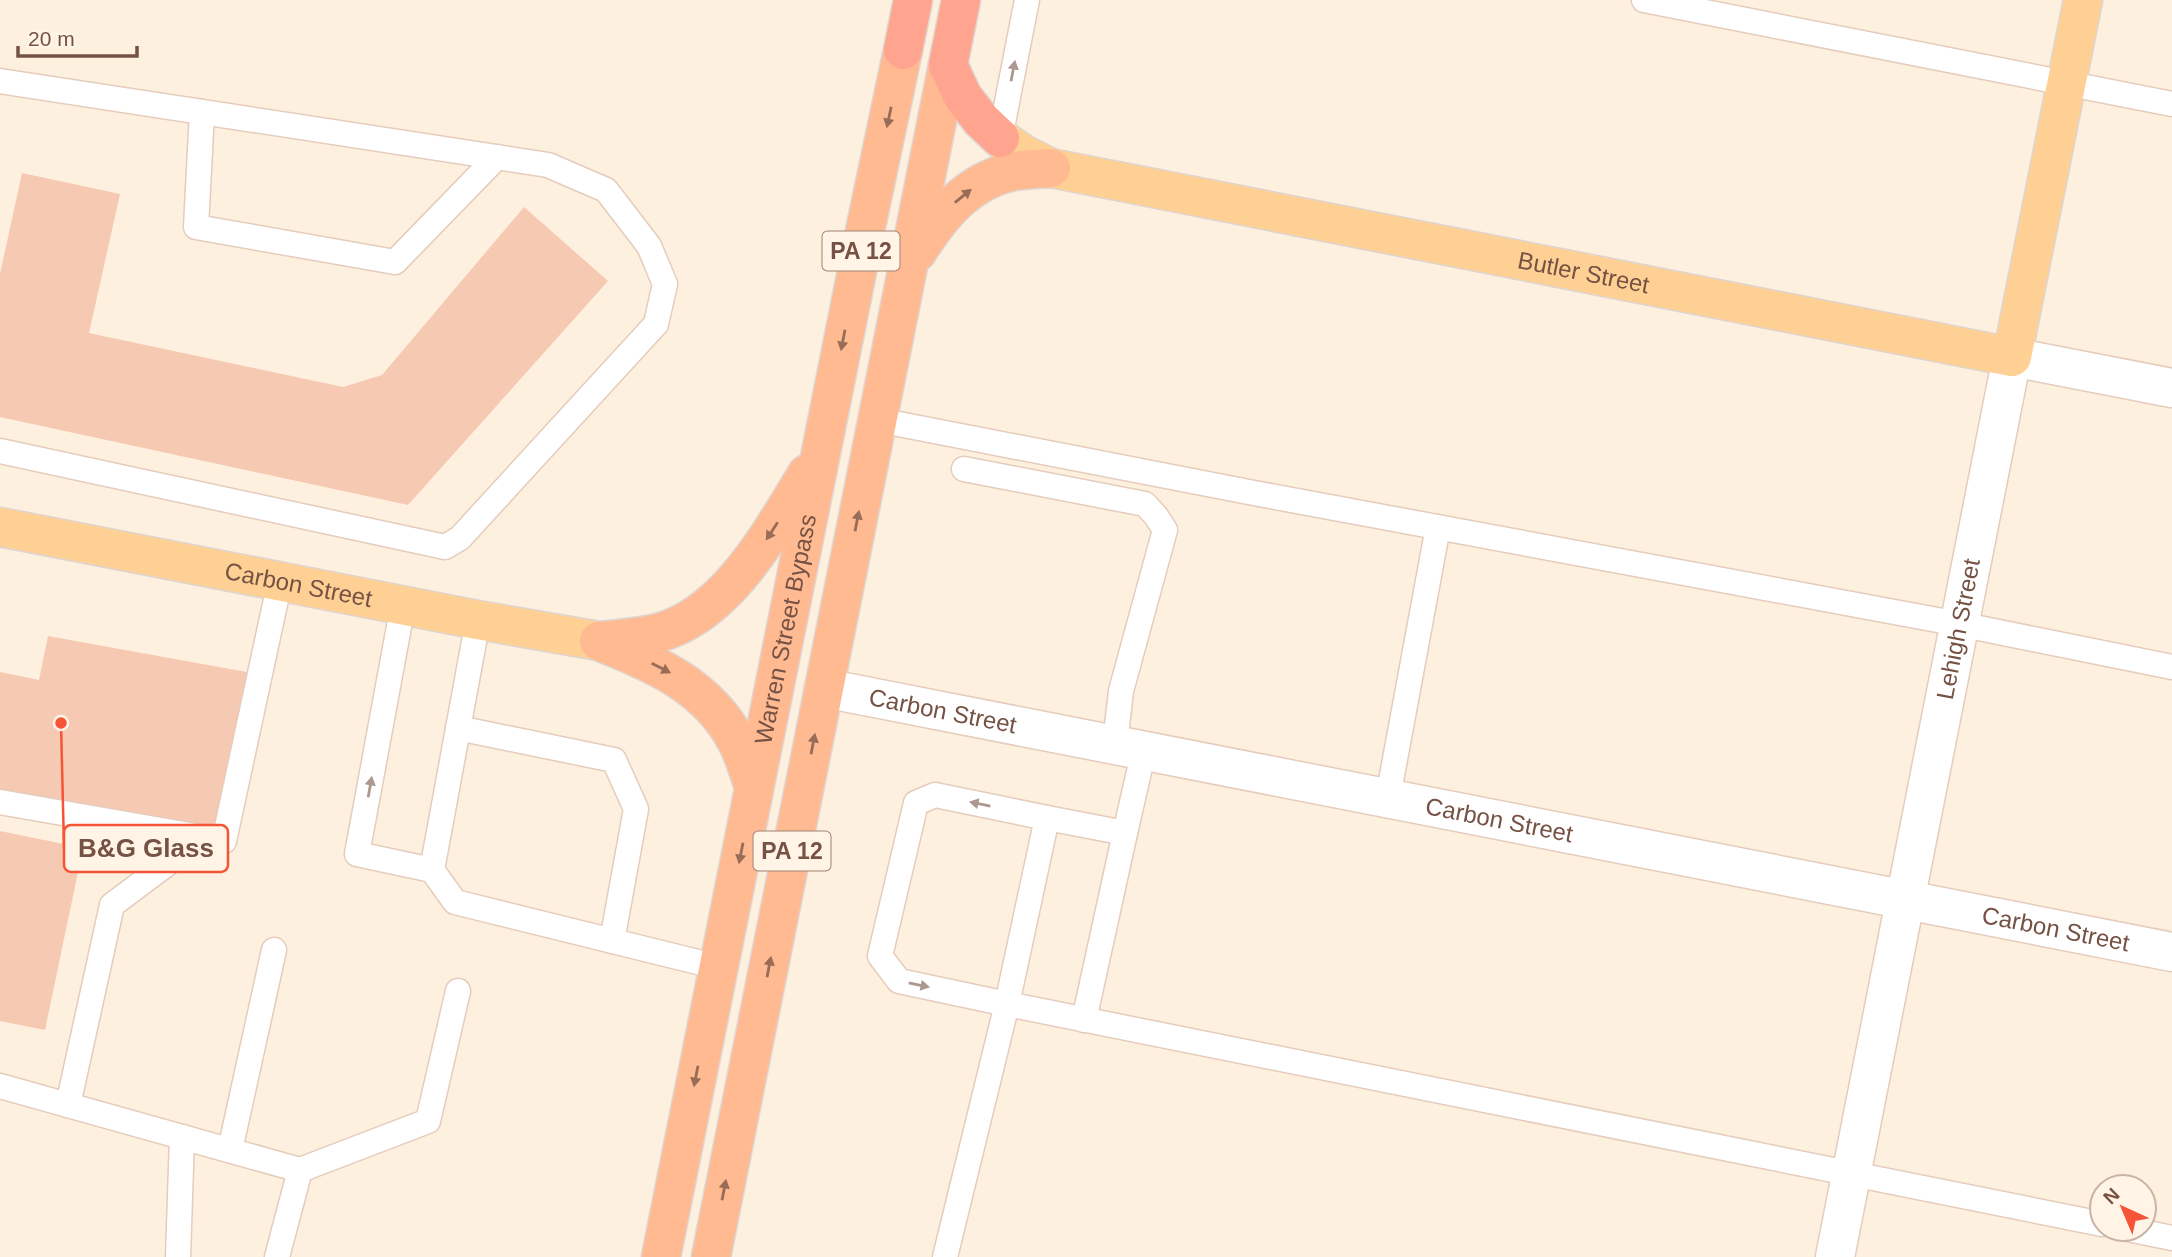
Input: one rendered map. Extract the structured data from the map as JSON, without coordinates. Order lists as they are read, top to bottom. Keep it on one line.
{"streets":{"highway":["PA 12","Warren Street Bypass"],"main road":["Butler Street","Carbon Street","Lehigh Street"]},"crossings":[["Butler Street","Lehigh Street"],["Carbon Street","Warren Street Bypass"],["Carbon Street","Lehigh Street"]],"places":["B&G Glass"],"scale_bar":"20 m","north":"top left"}
